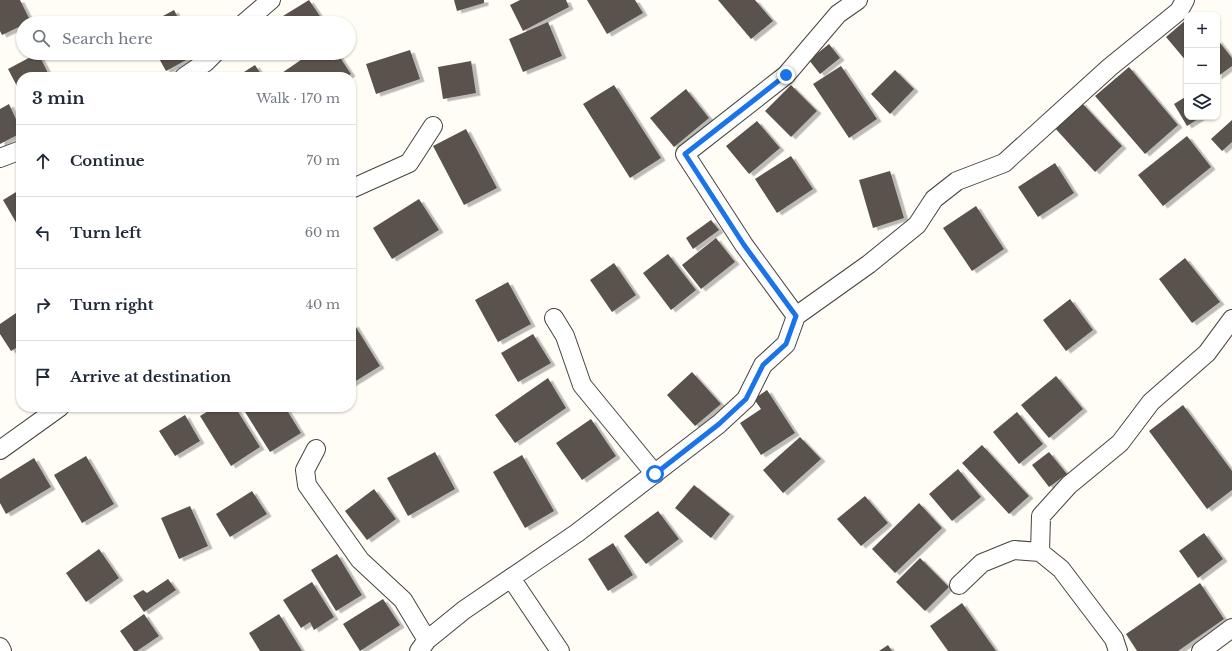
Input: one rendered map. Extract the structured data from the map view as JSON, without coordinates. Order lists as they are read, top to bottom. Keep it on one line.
{"page":{"map_buttons":["+","−"],"search":"Search here","heading":["3 min","Walk · 170 m"],"list":[["Continue","70 m"],["Turn left","60 m"],["Turn right","40 m"],"Arrive at destination"]}}
